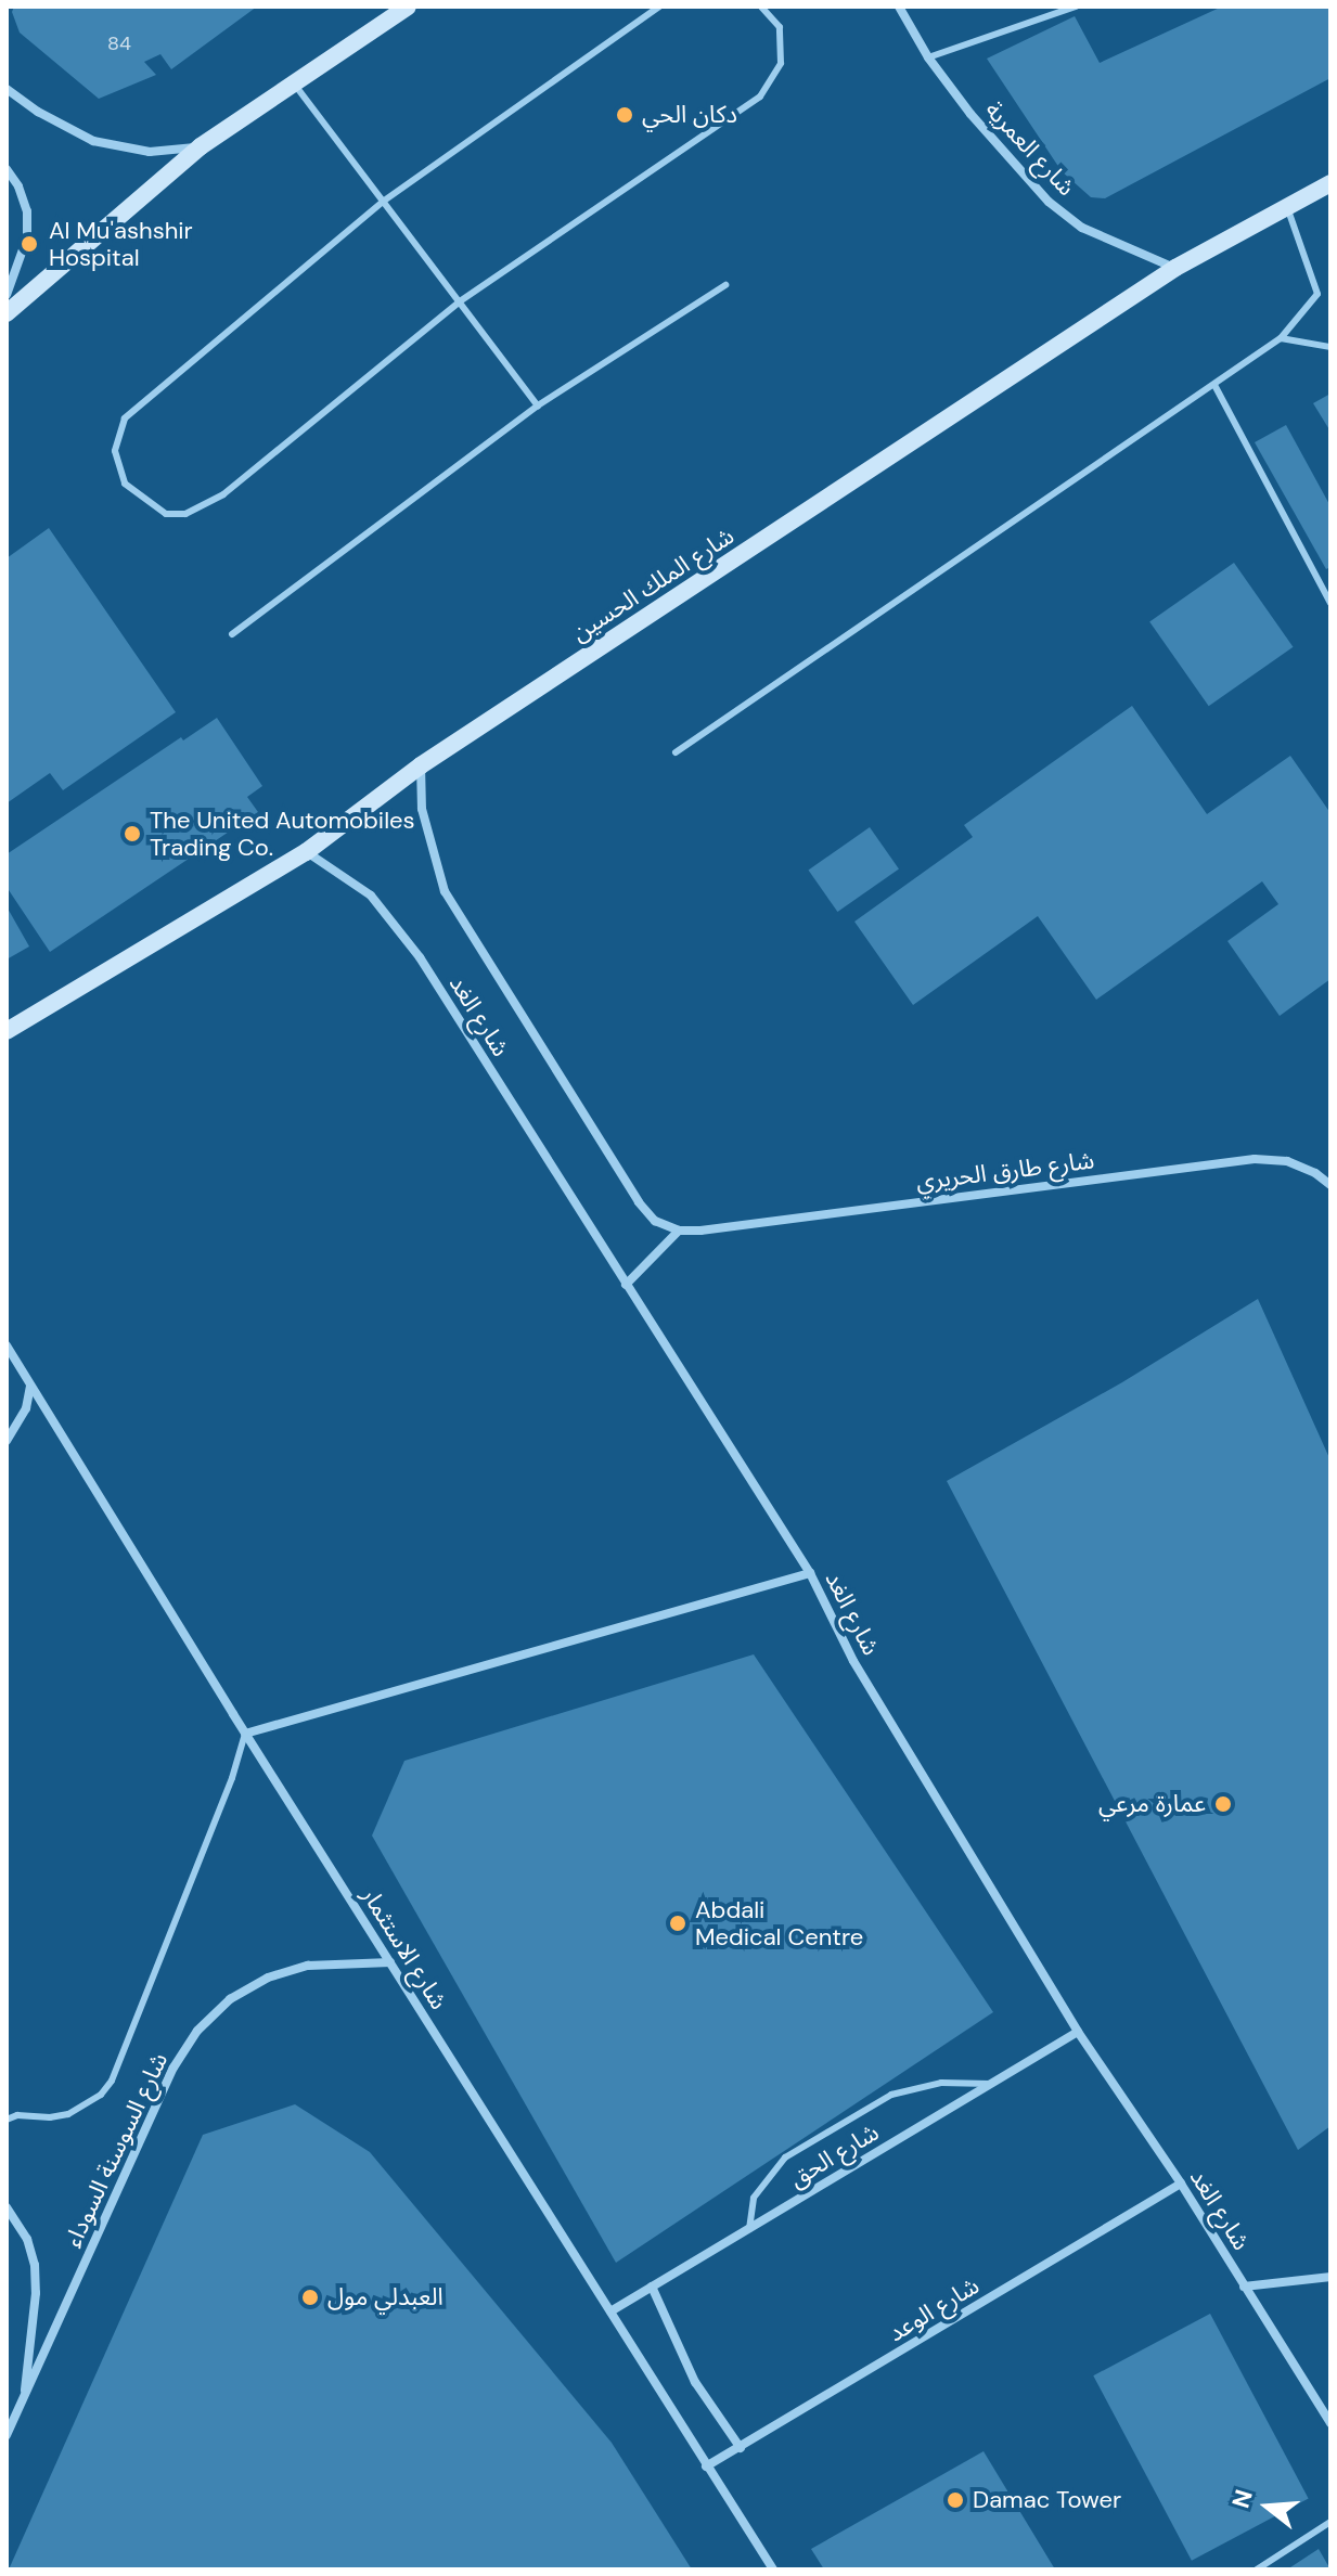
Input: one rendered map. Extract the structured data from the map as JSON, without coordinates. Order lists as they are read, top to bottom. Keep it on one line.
{"streets":{"main road":["شارع الملك الحسين"],"street":["شارع العمرية","شارع الغد","شارع طارق الحريري","شارع الاستثمار","شارع السوسنة السوداء","شارع الحق","شارع الوعد"]},"crossings":[["شارع العمرية","شارع الملك الحسين"],["شارع الملك الحسين","شارع الغد"],["شارع الغد","شارع الحق"],["شارع الغد","شارع الوعد"],["شارع الاستثمار","شارع السوسنة السوداء"],["شارع الاستثمار","شارع الحق"],["شارع الاستثمار","شارع الوعد"]],"places":["دكان الحي","Al Mu'ashshir Hospital","The United Automobiles Trading Co.","عمارة مرعي","Abdali Medical Centre","العبدلي مول","Damac Tower"],"house_numbers":["84"],"north":"left"}
